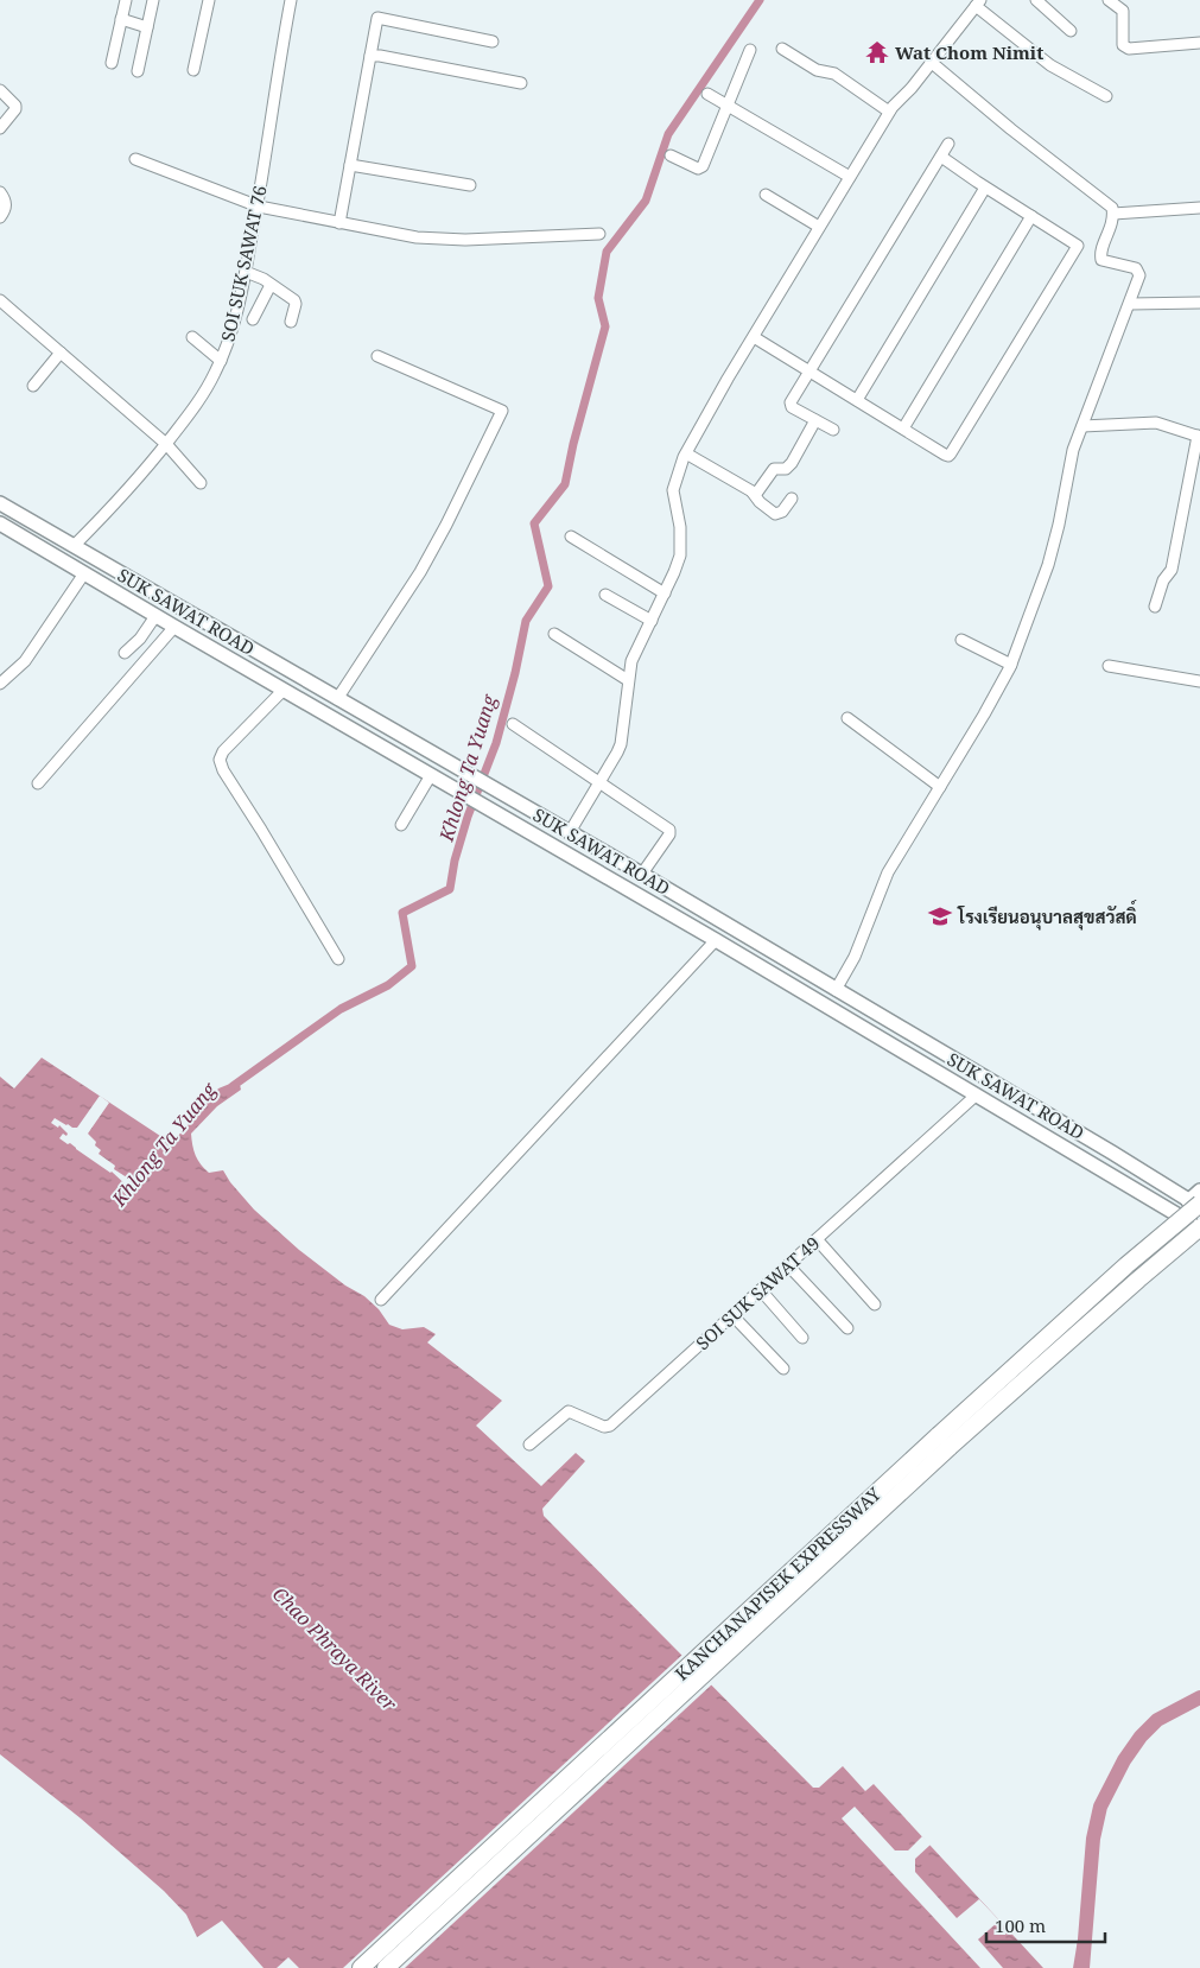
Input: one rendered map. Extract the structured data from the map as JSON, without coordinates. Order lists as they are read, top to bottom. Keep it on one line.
{"streets":{"highway":["KANCHANAPISEK EXPRESSWAY"],"main road":["SUK SAWAT ROAD"],"street":["SOI SUK SAWAT 76","SOI SUK SAWAT 49"]},"crossings":[["SOI SUK SAWAT 76","SUK SAWAT ROAD"],["SUK SAWAT ROAD","SOI SUK SAWAT 49"],["SUK SAWAT ROAD","KANCHANAPISEK EXPRESSWAY"]],"water":["Khlong Ta Yuang","Chao Phraya River"],"places":{"temple":["Wat Chom Nimit"],"school or university":["โรงเรียนอนุบาลสุขสวัสดิ์"]},"scale_bar":"100 m"}
